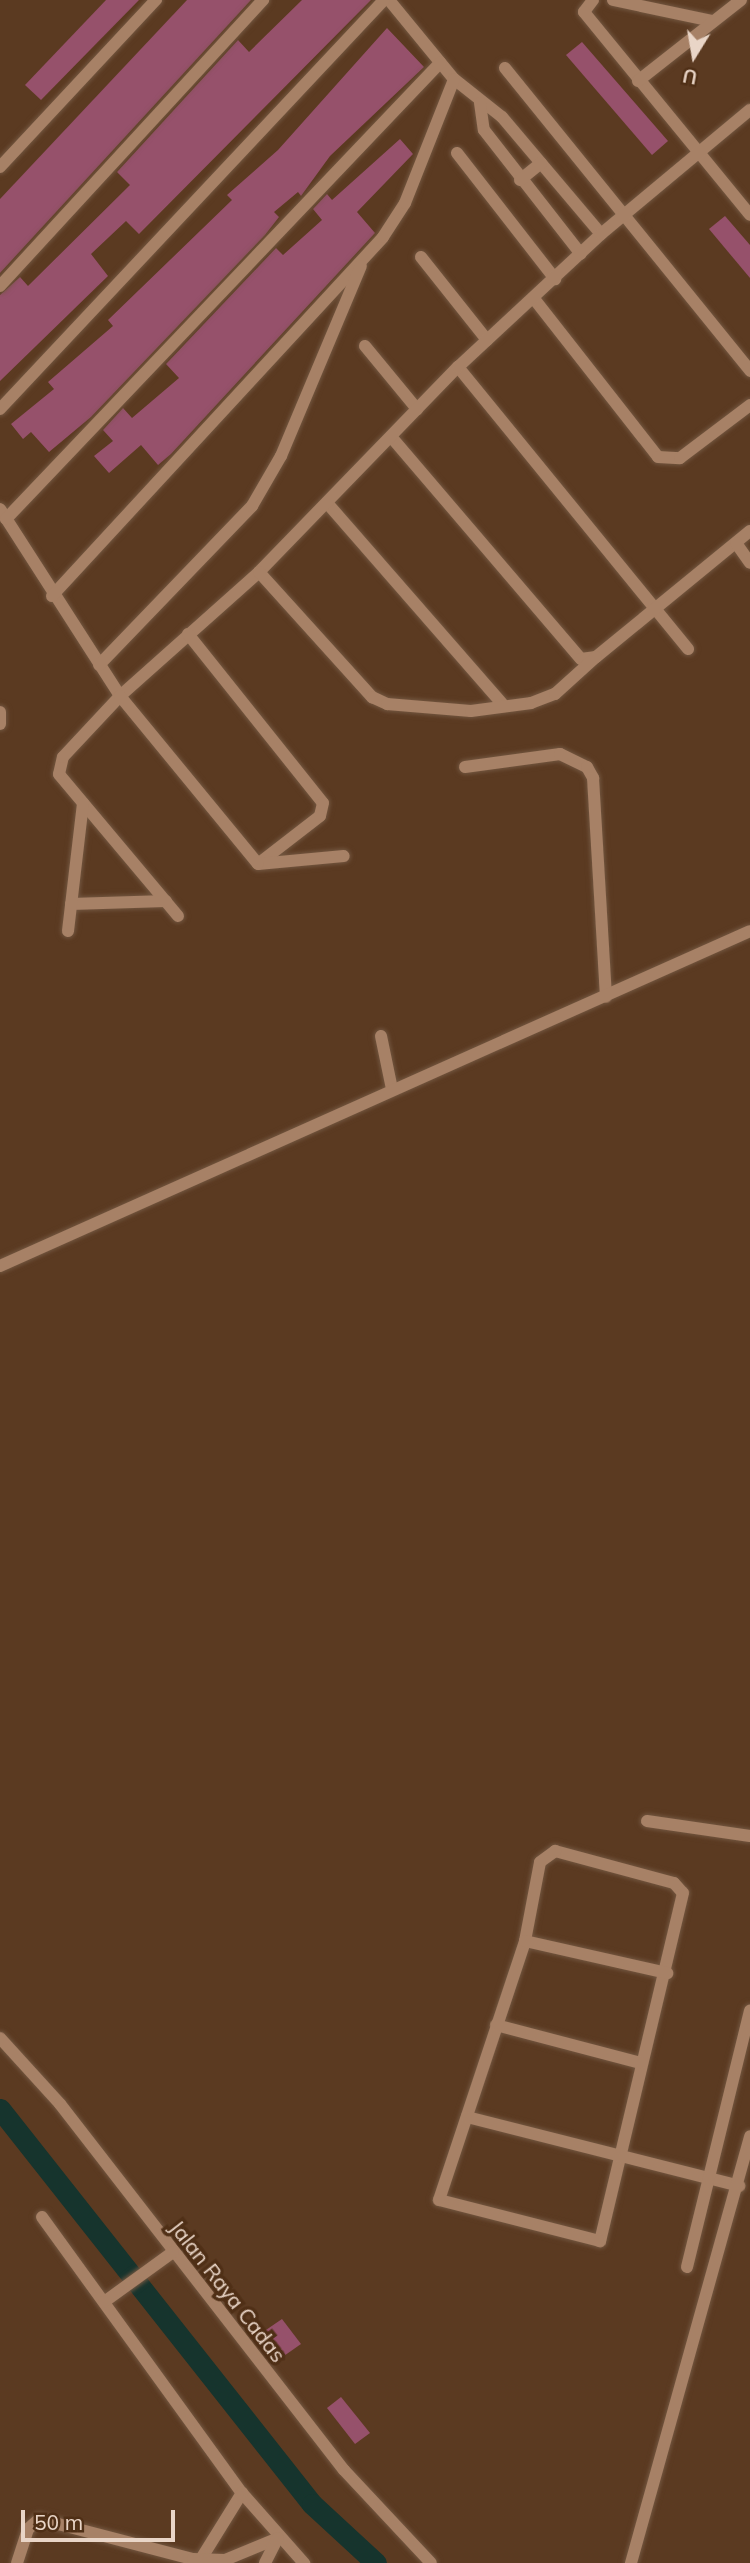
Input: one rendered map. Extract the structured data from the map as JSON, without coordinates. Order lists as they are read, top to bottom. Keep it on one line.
{"streets":{"street":["Jalan Raya Cadas"]},"scale_bar":"50 m","north":"bottom"}
